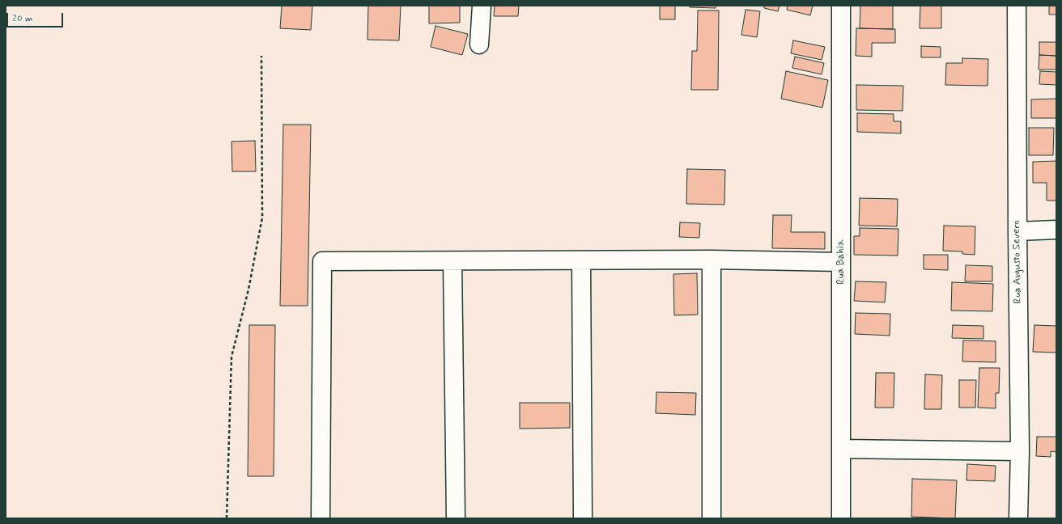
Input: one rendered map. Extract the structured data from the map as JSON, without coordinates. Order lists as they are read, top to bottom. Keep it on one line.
{"streets":{"street":["Rua Bahia","Rua Augusto Severo"]},"scale_bar":"20 m"}
